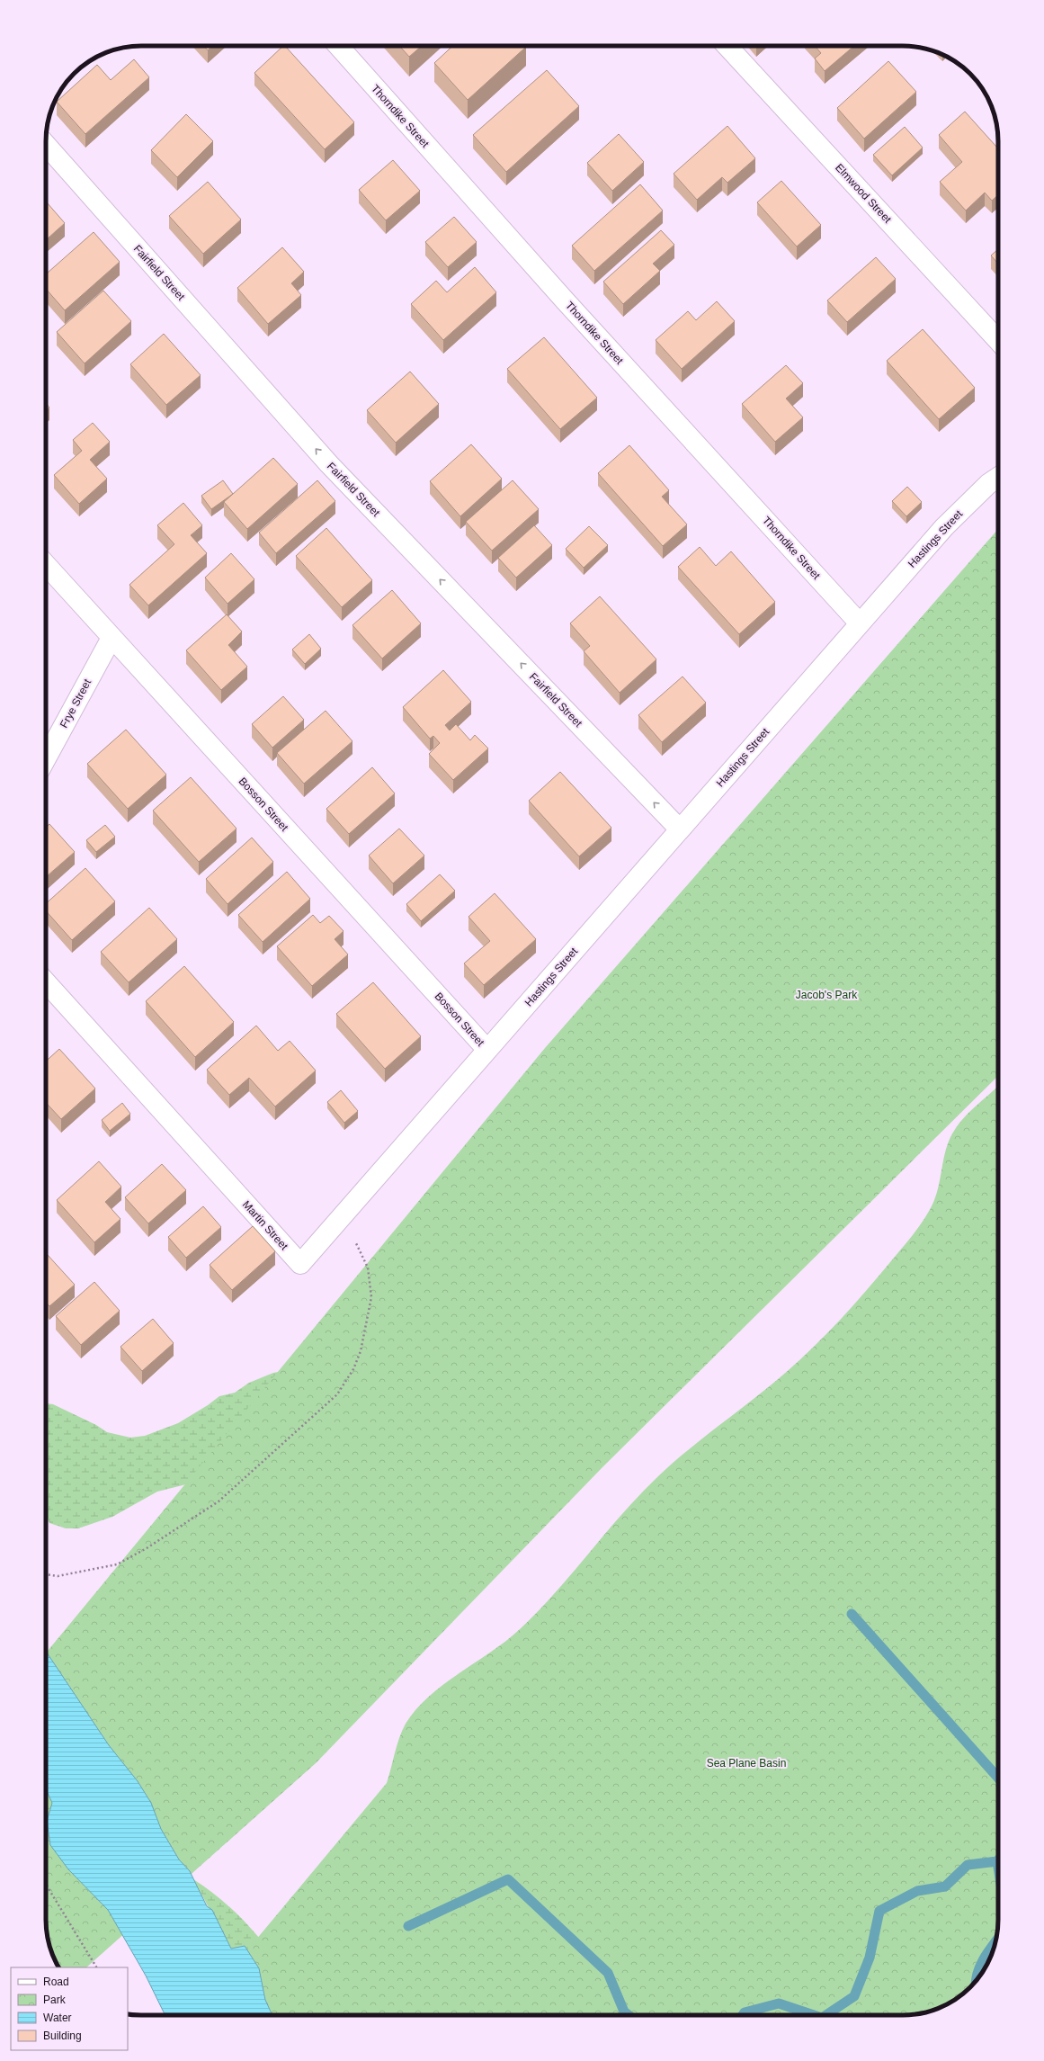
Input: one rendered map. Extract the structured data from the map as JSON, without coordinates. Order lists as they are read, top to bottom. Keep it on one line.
{"streets":{"street":["Thorndike Street","Elmwood Street","Fairfield Street","Hastings Street","Frye Street","Bosson Street","Martin Street"]},"crossings":[["Thorndike Street","Hastings Street"],["Fairfield Street","Hastings Street"],["Hastings Street","Bosson Street"],["Hastings Street","Martin Street"],["Frye Street","Bosson Street"],["Bosson Street","Martin Street"]],"one_way":["Fairfield Street"],"parks":["Jacob's Park","Sea Plane Basin"],"legend":["Road","Park","Water","Building"]}
